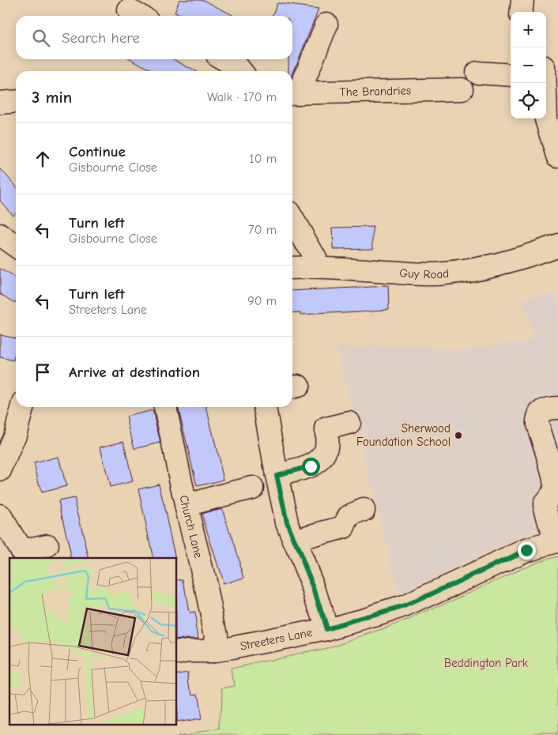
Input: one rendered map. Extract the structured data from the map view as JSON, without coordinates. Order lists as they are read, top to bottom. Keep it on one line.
{"streets":{"street":["The Brandries","Guy Road","Church Lane","Streeters Lane"]},"crossings":[["Church Lane","Streeters Lane"]],"parks":["Beddington Park"],"places":["Sherwood Foundation School"],"page":{"map_buttons":["+","−"],"search":"Search here","heading":["3 min","Walk · 170 m"],"list":[["Continue","Gisbourne Close","10 m"],["Turn left","Gisbourne Close","70 m"],["Turn left","Streeters Lane","90 m"],"Arrive at destination"]}}
